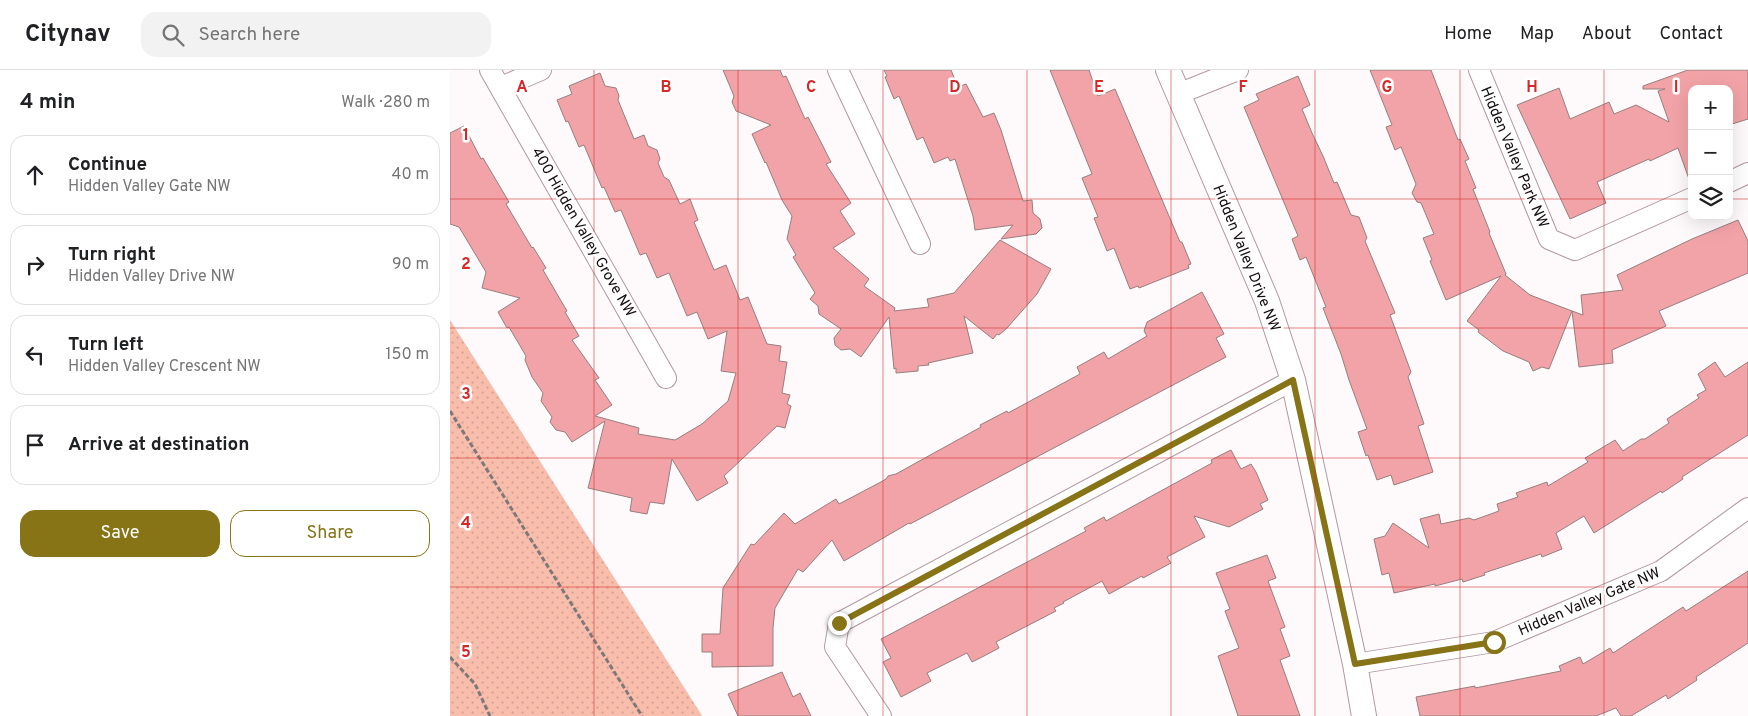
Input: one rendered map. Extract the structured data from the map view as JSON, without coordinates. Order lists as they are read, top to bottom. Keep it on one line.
{"streets":{"street":["Hidden Valley Park NW","400 Hidden Valley Grove NW","Hidden Valley Drive NW","Hidden Valley Gate NW"]},"crossings":[["Hidden Valley Drive NW","Hidden Valley Gate NW"]],"page":{"header":"Citynav","search":"Search here","nav":["Home","Map","About","Contact"],"heading":["4 min","Walk · 280 m"],"map_buttons":["+","−"],"list":[["Continue","Hidden Valley Gate NW","40 m"],["Turn right","Hidden Valley Drive NW","90 m"],["Turn left","Hidden Valley Crescent NW","150 m"],"Arrive at destination"],"buttons":["Save","Share"]},"grid":{"columns":["A","B","C","D","E","F","G","H","I"],"rows":["1","2","3","4","5"]}}
